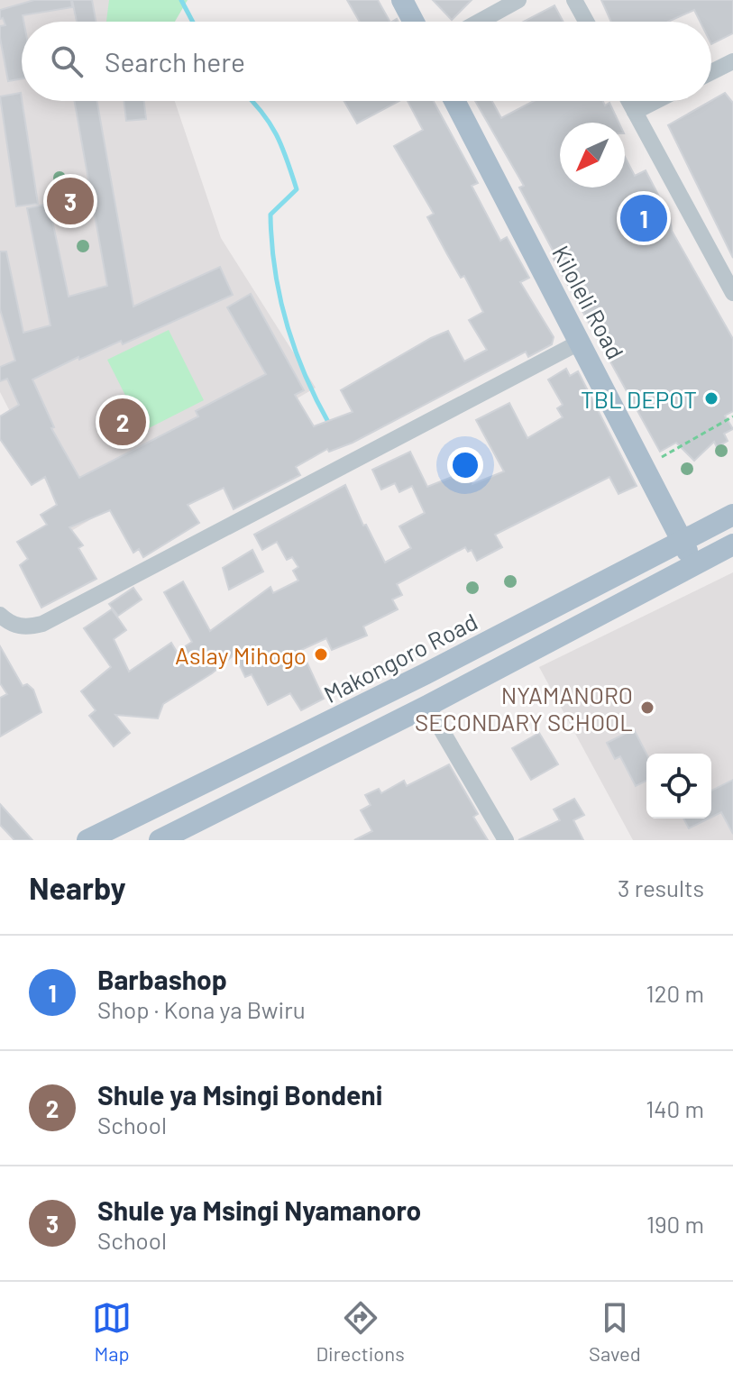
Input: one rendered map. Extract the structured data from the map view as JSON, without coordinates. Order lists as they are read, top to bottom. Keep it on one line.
{"streets":{"main road":["Kiloleli Road","Makongoro Road"]},"crossings":[["Kiloleli Road","Makongoro Road"]],"places":["TBL DEPOT","Aslay Mihogo","NYAMANORO SECONDARY SCHOOL"],"north":"bottom left","page":{"search":"Search here","pins":["3","1","2"],"heading":["Nearby","3 results"],"list":[{"mark":"1","name":"Barbashop","note":"Shop · Kona ya Bwiru","value":"120 m"},{"mark":"2","name":"Shule ya Msingi Bondeni","note":"School","value":"140 m"},{"mark":"3","name":"Shule ya Msingi Nyamanoro","note":"School","value":"190 m"}],"nav":["Map","Directions","Saved"]}}
